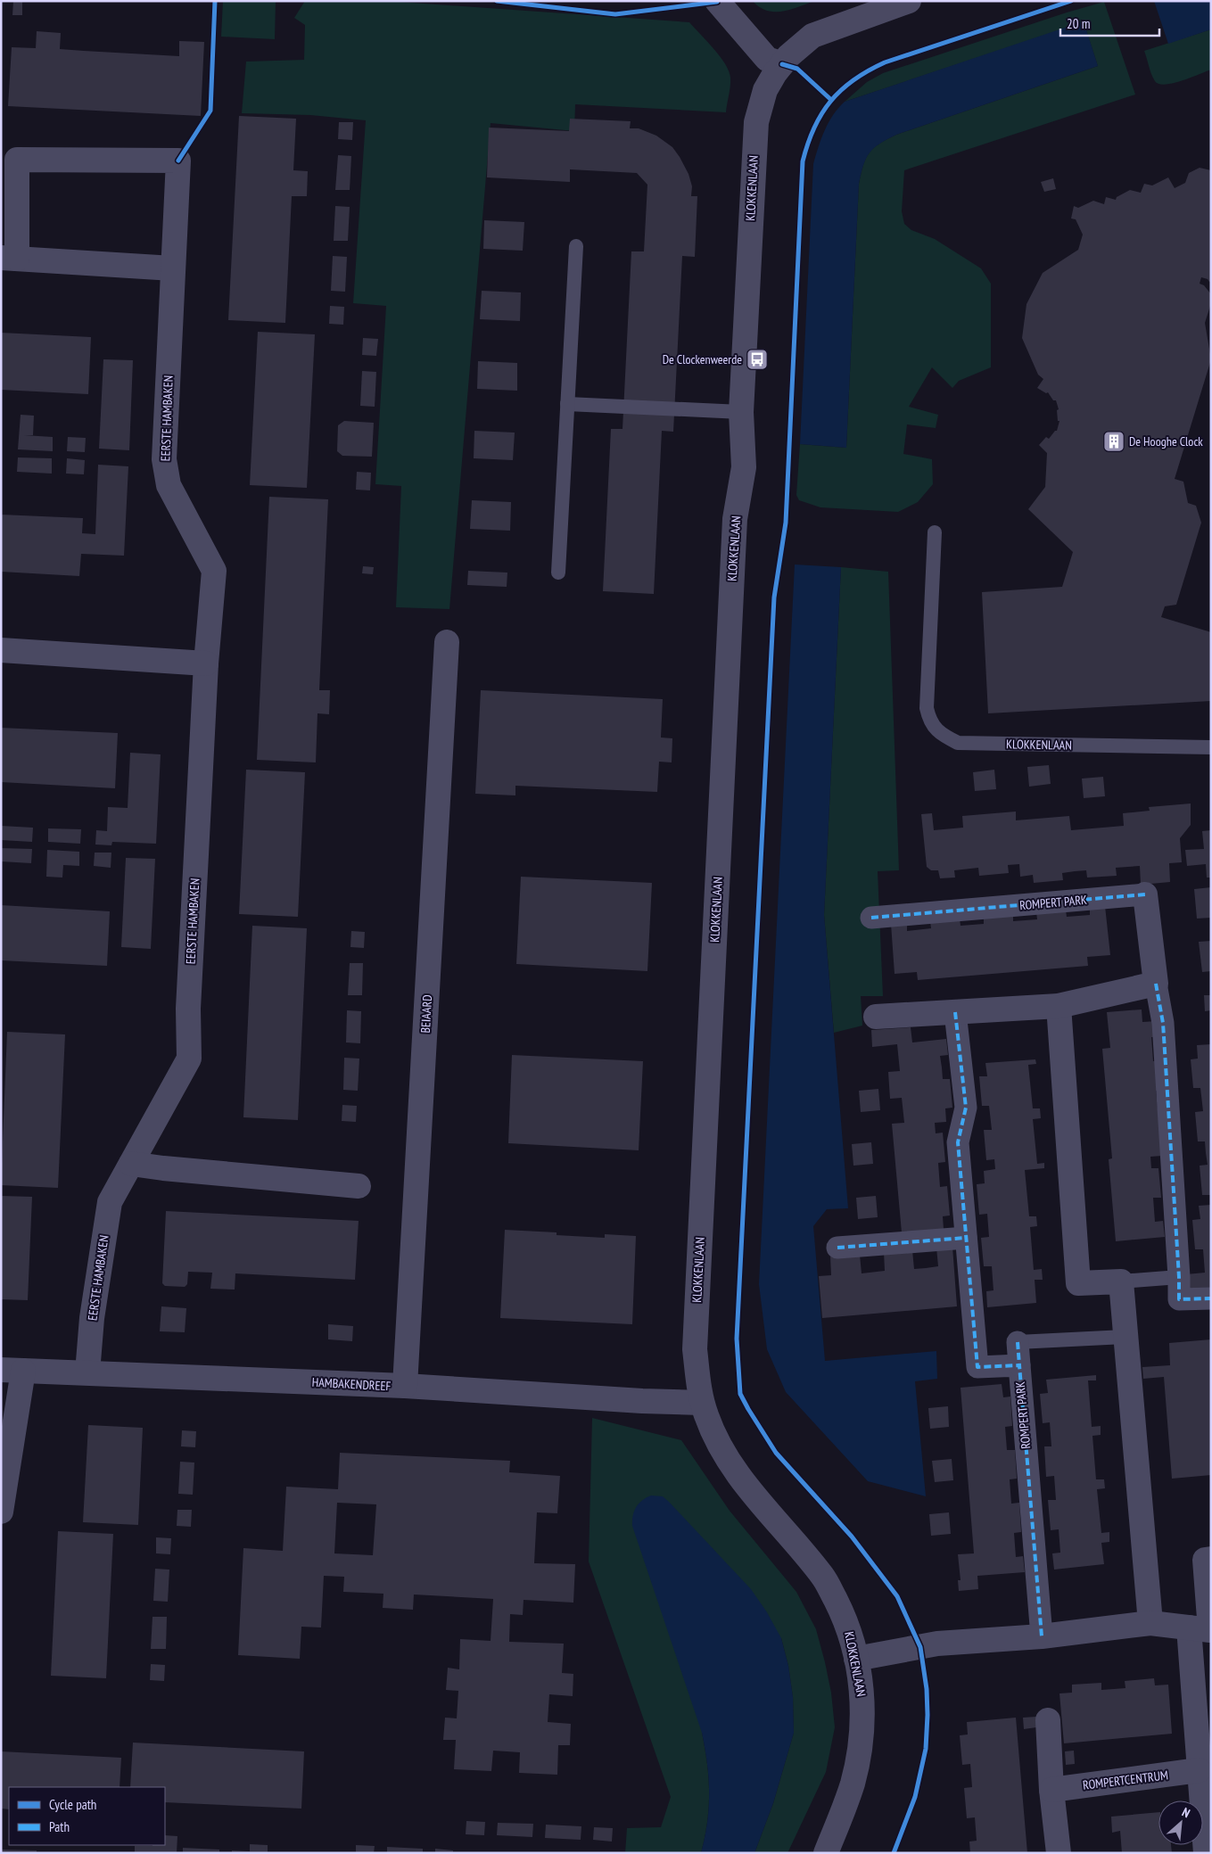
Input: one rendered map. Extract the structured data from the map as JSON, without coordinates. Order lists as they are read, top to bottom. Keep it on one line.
{"streets":{"street":["KLOKKENLAAN","EERSTE HAMBAKEN","ROMPERT PARK","BEIAARD","HAMBAKENDREEF","ROMPERTCENTRUM"]},"crossings":[["KLOKKENLAAN","HAMBAKENDREEF"],["EERSTE HAMBAKEN","HAMBAKENDREEF"],["BEIAARD","HAMBAKENDREEF"]],"places":{"bus stop":["De Clockenweerde"],"building":["De Hooghe Clock"]},"legend":["Cycle path","Path"],"scale_bar":"20 m","north":"top right"}
